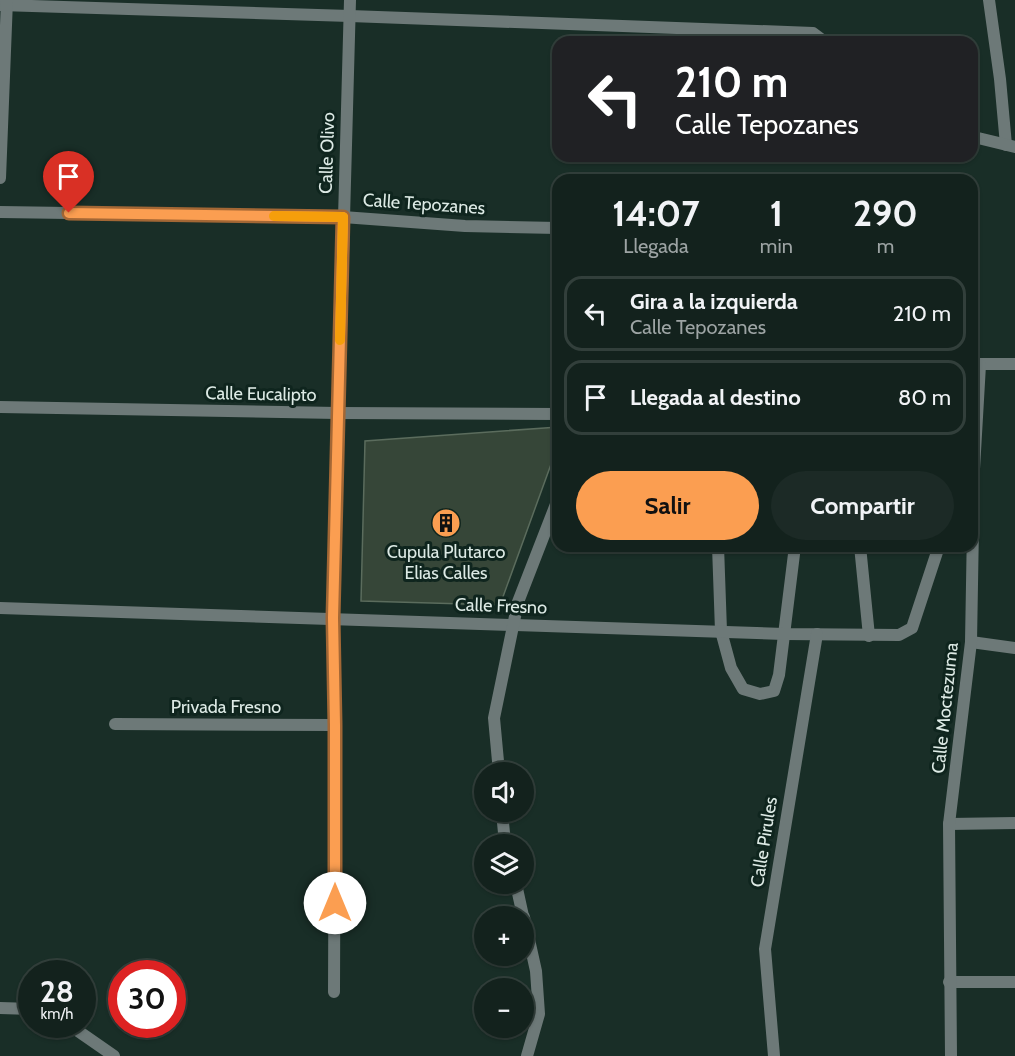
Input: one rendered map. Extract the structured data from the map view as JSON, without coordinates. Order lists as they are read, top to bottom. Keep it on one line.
{"streets":{"street":["Calle Olivo","Calle Tepozanes","Calle Eucalipto","Calle Fresno","Privada Fresno","Calle Moctezuma","Calle Pirules"]},"crossings":[["Calle Olivo","Calle Tepozanes"],["Calle Olivo","Calle Eucalipto"],["Calle Olivo","Calle Fresno"],["Calle Olivo","Privada Fresno"],["Calle Fresno","Calle Pirules"]],"places":{"building":["Cupula Plutarco Elias Calles"]},"page":{"turn":["210 m","Calle Tepozanes"],"eta":["14:07","Llegada","1","min","290","m"],"list":[{"name":"Gira a la izquierda","note":"Calle Tepozanes","value":"210 m"},{"name":"Llegada al destino","value":"80 m"}],"buttons":["Salir","Compartir"],"map_buttons":["+","−"],"speed":"28 km/h","limit":"30"}}
